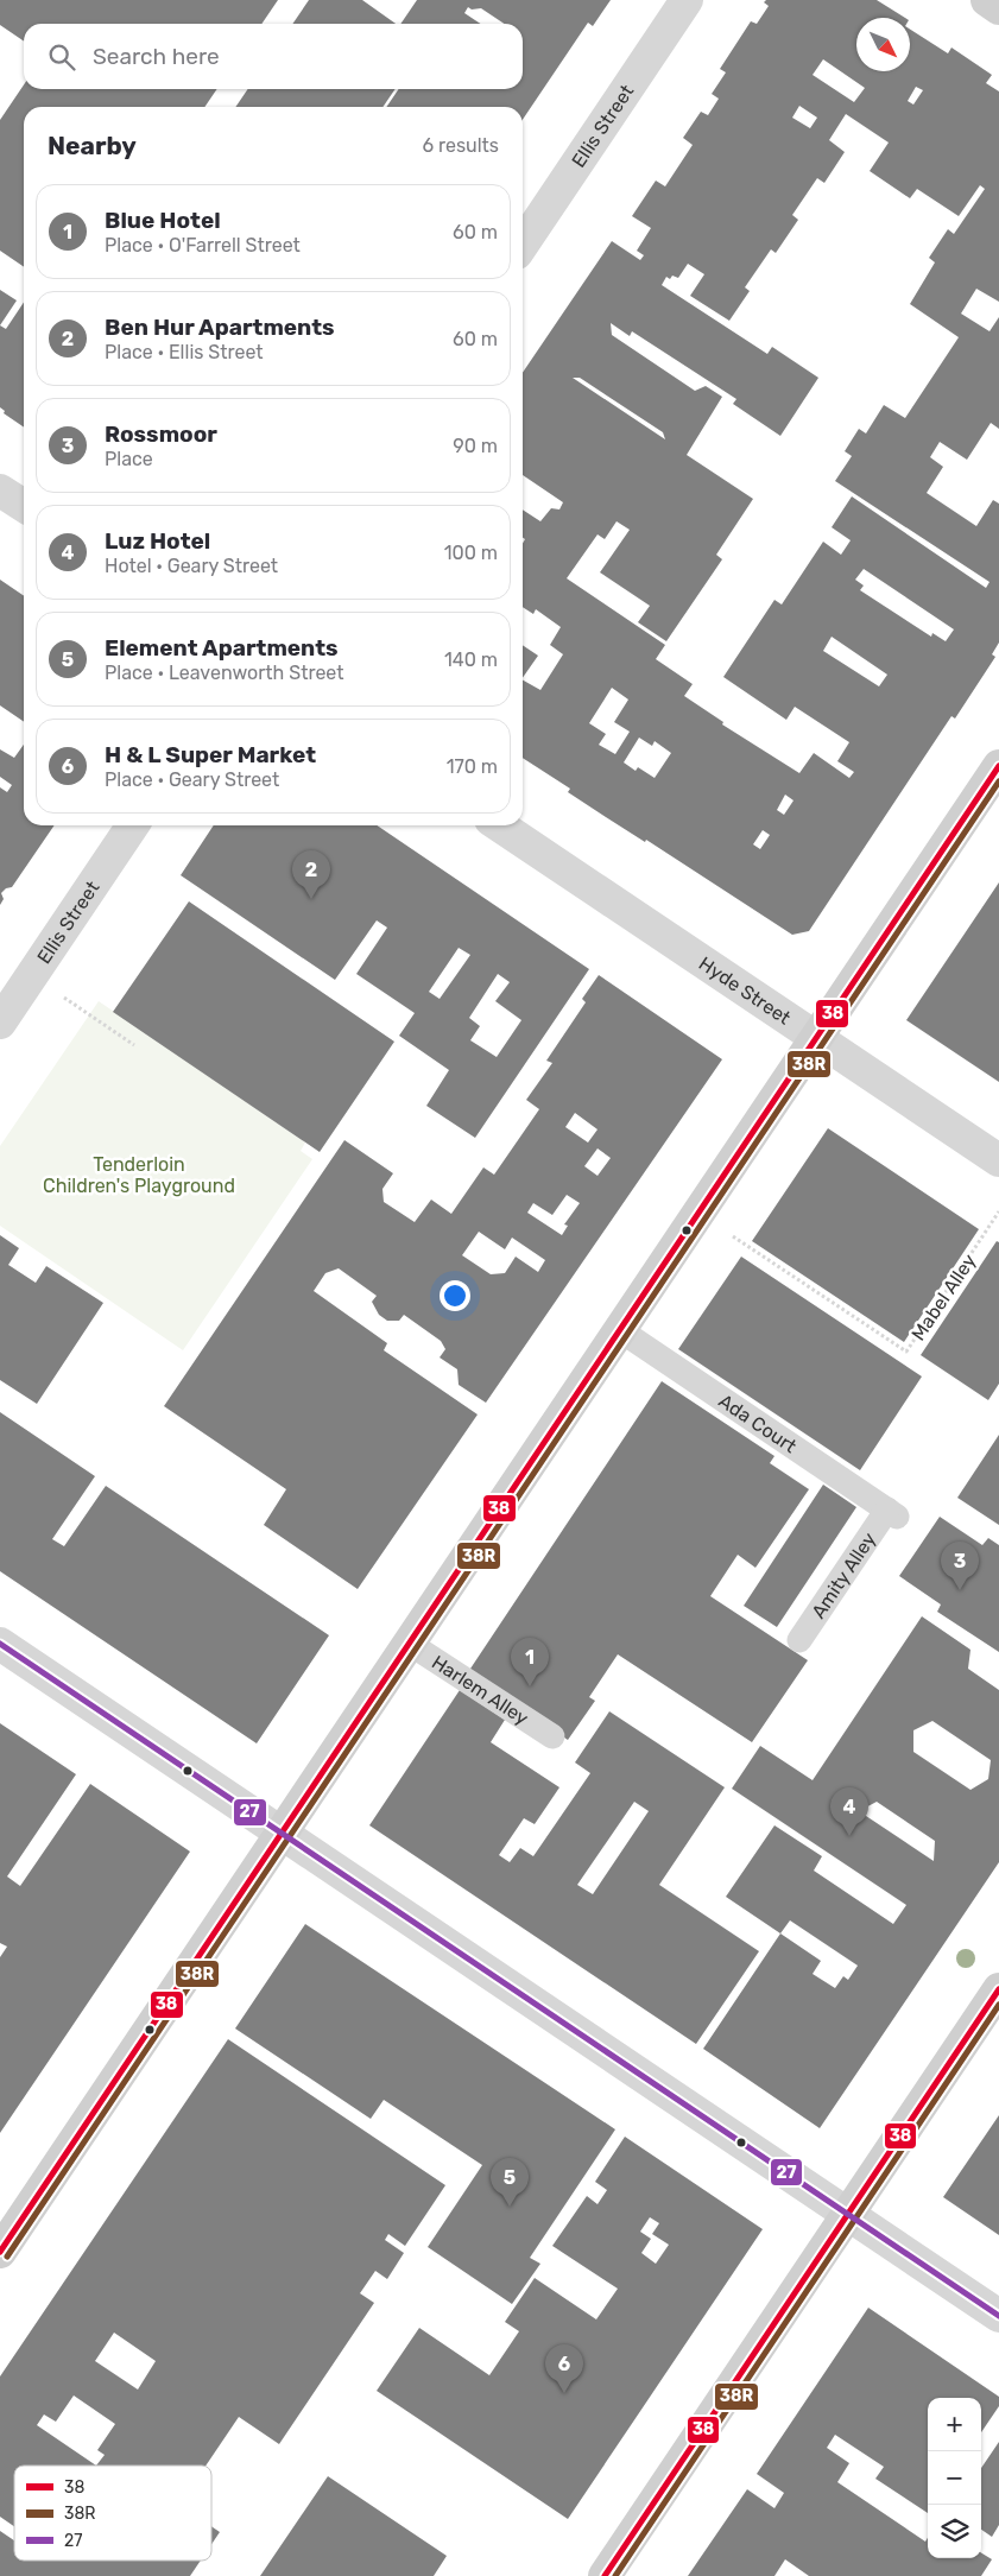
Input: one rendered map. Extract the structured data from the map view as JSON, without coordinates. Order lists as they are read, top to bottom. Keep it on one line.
{"streets":{"street":["Ellis Street","Hyde Street"],"lane":["Ada Court","Amity Alley","Harlem Alley"],"path":["Mabel Alley"]},"crossings":[["Ada Court","Amity Alley"]],"parks":["Tenderloin Children's Playground"],"lines":["transit line 38","transit line 38R","transit line 27"],"legend":["38","38R","27"],"north":"bottom right","page":{"search":"Search here","heading":["Nearby","6 results"],"list":[{"mark":"1","name":"Blue Hotel","note":"Place · O'Farrell Street","value":"60 m"},{"mark":"2","name":"Ben Hur Apartments","note":"Place · Ellis Street","value":"60 m"},{"mark":"3","name":"Rossmoor","note":"Place","value":"90 m"},{"mark":"4","name":"Luz Hotel","note":"Hotel · Geary Street","value":"100 m"},{"mark":"5","name":"Element Apartments","note":"Place · Leavenworth Street","value":"140 m"},{"mark":"6","name":"H & L Super Market","note":"Place · Geary Street","value":"170 m"}],"pins":["2","3","1","4","5","6"],"map_buttons":["+","−"]}}
